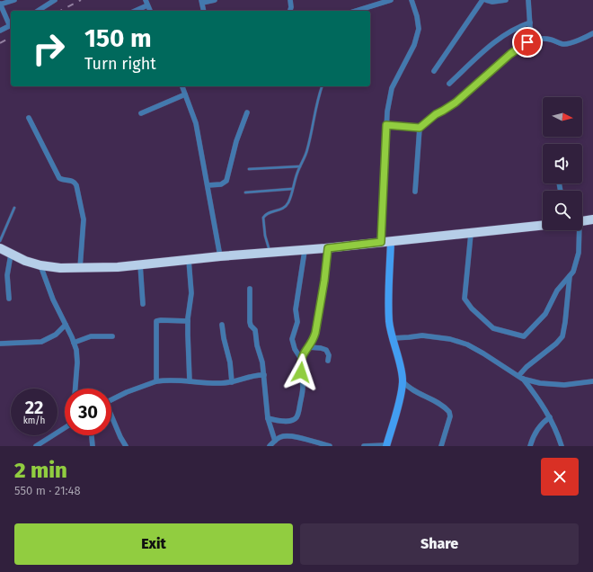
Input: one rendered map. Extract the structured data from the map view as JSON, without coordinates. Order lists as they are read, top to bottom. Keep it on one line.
{"north":"right","page":{"turn":["150 m","Turn right"],"speed":"22 km/h","limit":"30","heading":["2 min","550 m · 21:48"],"buttons":["Exit","Share"]}}
